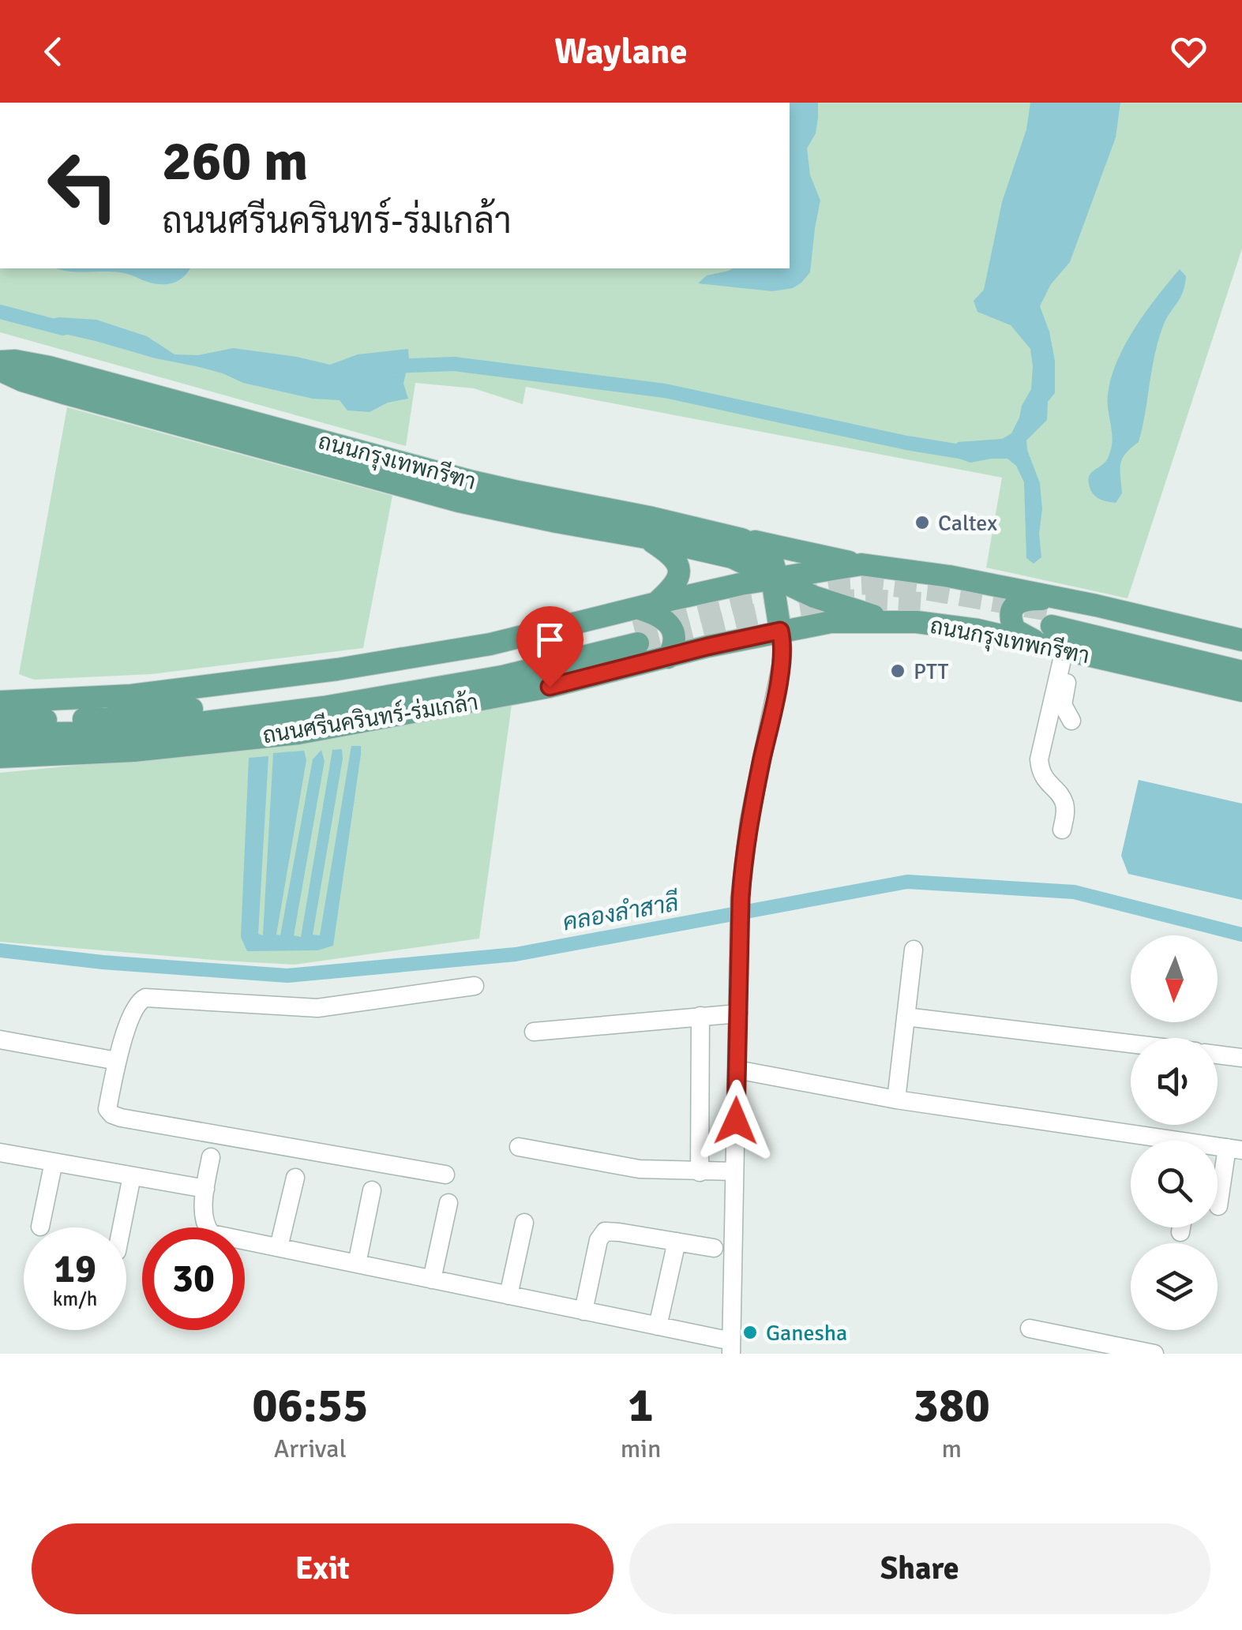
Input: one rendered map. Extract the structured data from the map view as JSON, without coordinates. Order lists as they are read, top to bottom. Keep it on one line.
{"streets":{"main road":["ถนนกรุงเทพกรีฑา","ถนนศรีนครินทร์-ร่มเกล้า"]},"crossings":[["ถนนกรุงเทพกรีฑา","ถนนศรีนครินทร์-ร่มเกล้า"]],"water":["คลองลำสาลี"],"places":["Caltex","PTT","Ganesha"],"north":"bottom","page":{"header":"Waylane","turn":["260 m","ถนนศรีนครินทร์-ร่มเกล้า"],"speed":"19 km/h","limit":"30","eta":["06:55","Arrival","1","min","380","m"],"buttons":["Exit","Share"]}}
